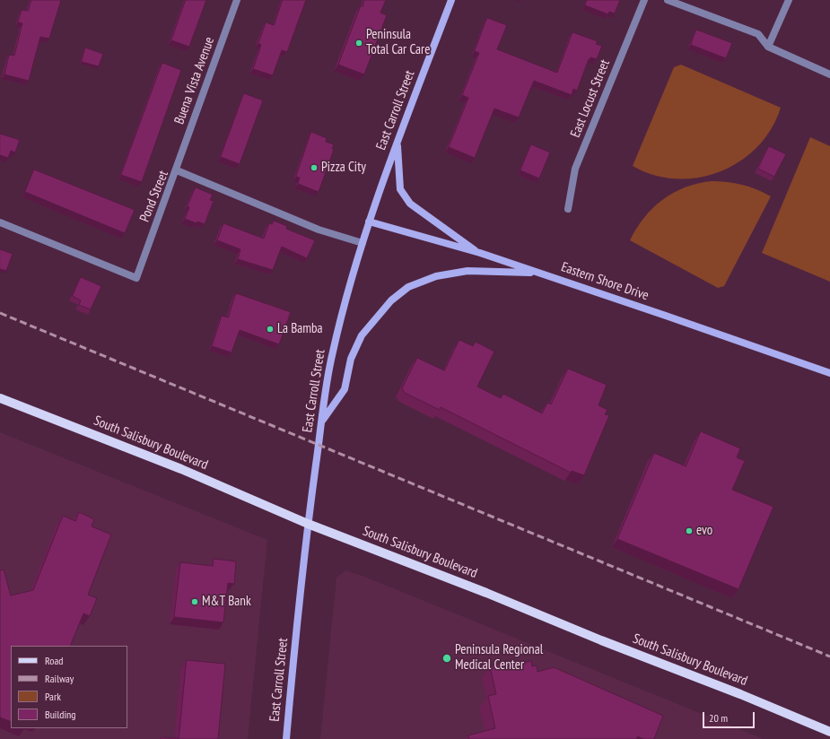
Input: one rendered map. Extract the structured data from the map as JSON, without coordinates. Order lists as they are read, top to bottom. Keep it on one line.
{"streets":{"main road":["East Carroll Street","Eastern Shore Drive","South Salisbury Boulevard"],"street":["Buena Vista Avenue","East Locust Street","Pond Street"]},"crossings":[["Buena Vista Avenue","Pond Street"],["East Carroll Street","Pond Street"],["East Carroll Street","Eastern Shore Drive"],["East Carroll Street","South Salisbury Boulevard"]],"places":["Peninsula Total Car Care","Pizza City","La Bamba","evo","M&T Bank","Peninsula Regional Medical Center"],"legend":["Road","Railway","Park","Building"],"scale_bar":"20 m"}
